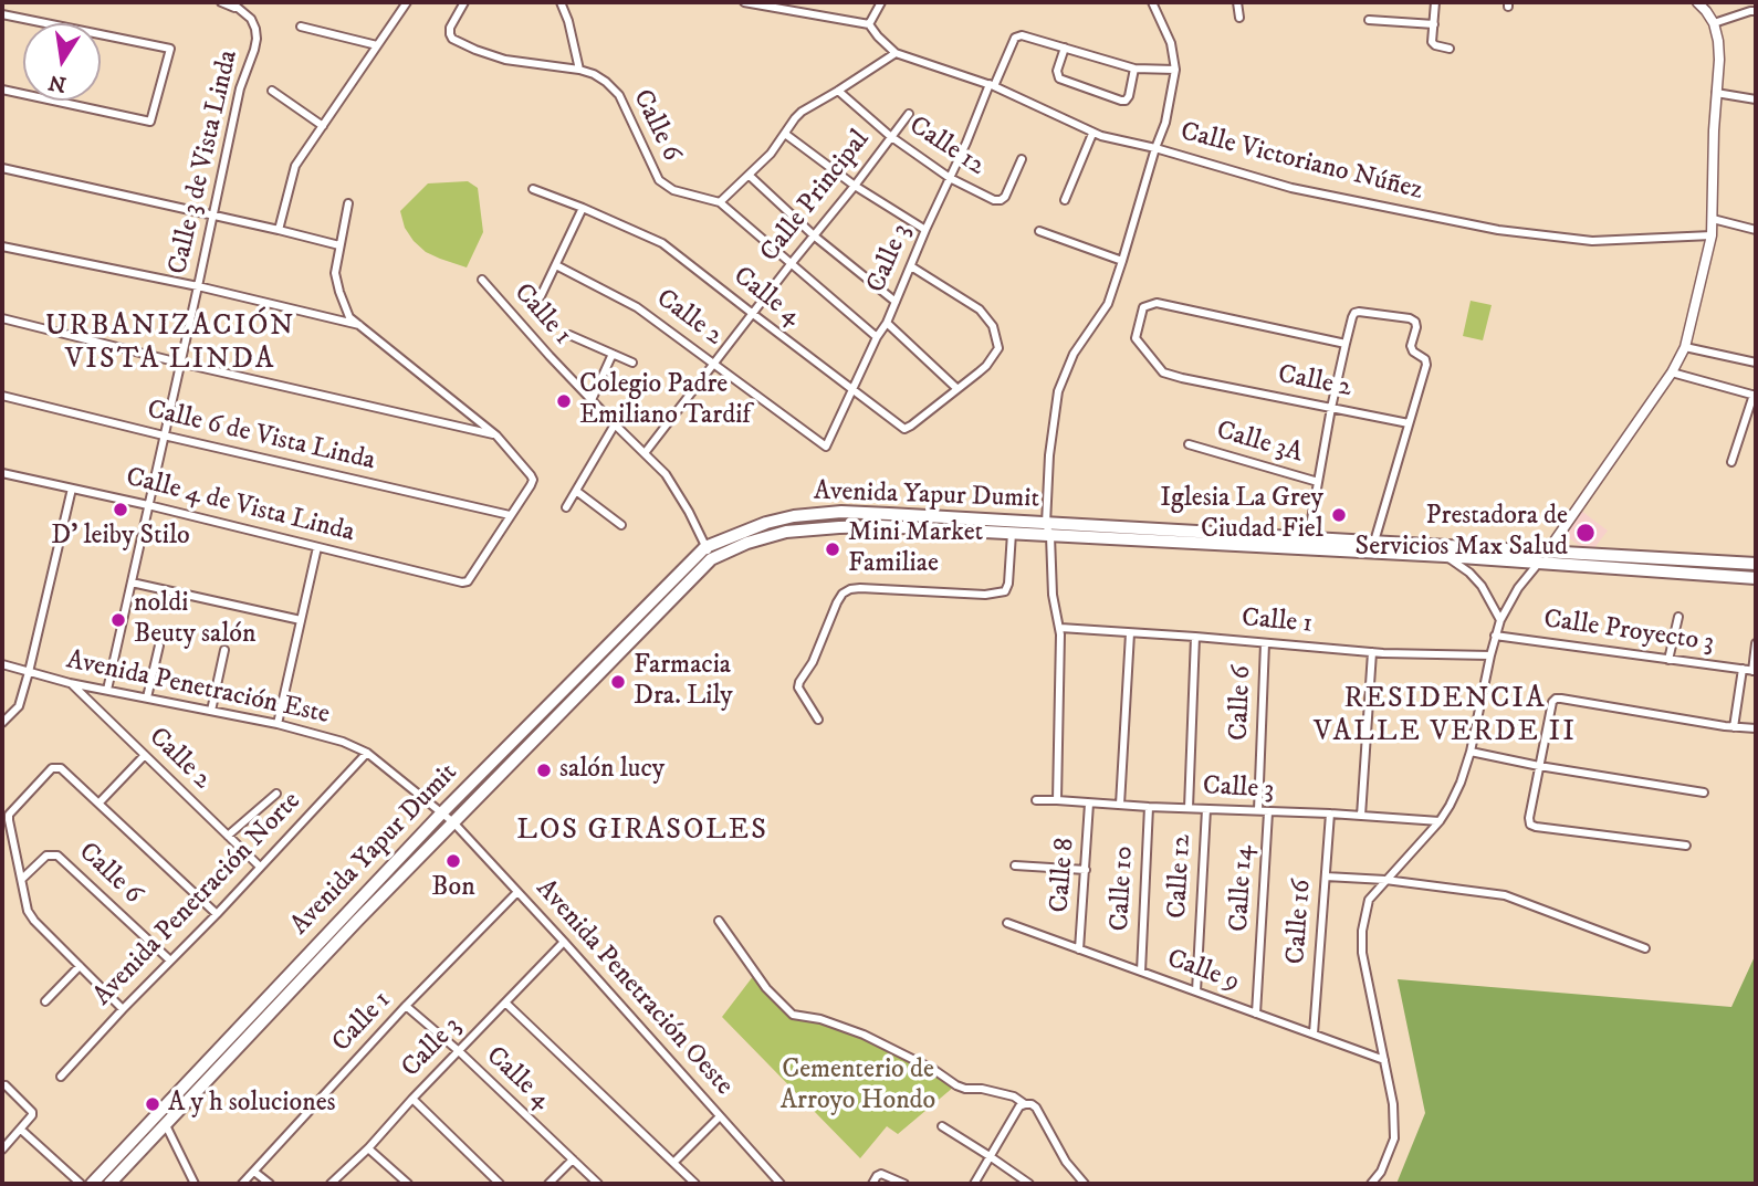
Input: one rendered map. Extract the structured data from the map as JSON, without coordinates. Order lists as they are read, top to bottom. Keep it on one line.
{"streets":{"main road":["Avenida Yapur Dumit"],"street":["Calle 6","Calle 12","Calle 3 de Vista Linda","Calle Victoriano Núñez","Calle Principal","Calle 3","Calle 4","Calle 1","Calle 2","Calle 6 de Vista Linda","Calle 3A","Calle 4 de Vista Linda","Calle Proyecto 3","Avenida Penetración Este","Calle 8","Calle 10","Calle 14","Avenida Penetración Norte","Calle 16","Calle 9","Avenida Penetración Oeste"]},"crossings":[["Calle 6","Calle Principal"],["Calle 6","Calle 3"],["Calle 6","Calle 1"],["Calle 6","Avenida Penetración Norte"],["Calle 12","Calle Principal"],["Calle 12","Calle 3"],["Calle 12","Calle 9"],["Calle 3 de Vista Linda","Calle 6 de Vista Linda"],["Calle 3 de Vista Linda","Calle 4 de Vista Linda"],["Calle 3 de Vista Linda","Avenida Penetración Este"],["Calle Victoriano Núñez","Calle 3"],["Calle Principal","Calle 4"],["Calle Principal","Calle 1"],["Calle Principal","Calle 2"],["Calle 3","Calle 4"],["Calle 3","Calle 2"],["Calle 3","Calle 8"],["Calle 3","Calle 10"],["Calle 3","Calle 14"],["Calle 3","Calle 16"],["Calle 3","Avenida Penetración Oeste"],["Calle 4","Calle 1"],["Calle 1","Avenida Yapur Dumit"],["Calle 1","Avenida Penetración Oeste"],["Calle 2","Avenida Penetración Este"],["Calle 2","Avenida Penetración Norte"],["Calle 6 de Vista Linda","Calle 4 de Vista Linda"],["Avenida Yapur Dumit","Avenida Penetración Este"],["Avenida Yapur Dumit","Avenida Penetración Oeste"],["Avenida Penetración Este","Avenida Penetración Norte"],["Avenida Penetración Este","Avenida Penetración Oeste"],["Calle 8","Calle 9"],["Calle 10","Calle 9"],["Calle 14","Calle 9"],["Calle 16","Calle 9"]],"districts":["URBANIZACIÓN VISTA LINDA","RESIDENCIA VALLE VERDE II","LOS GIRASOLES"],"parks":["Cementerio de Arroyo Hondo"],"places":["Colegio Padre Emiliano Tardif","D’ leiby Stilo","Iglesia La Grey Ciudad Fiel","Prestadora de Servicios Max Salud","Mini Market Familiae","noldi Beuty salón","Farmacia Dra. Lily","salón lucy","Bon","A y h soluciones"],"north":"bottom"}
